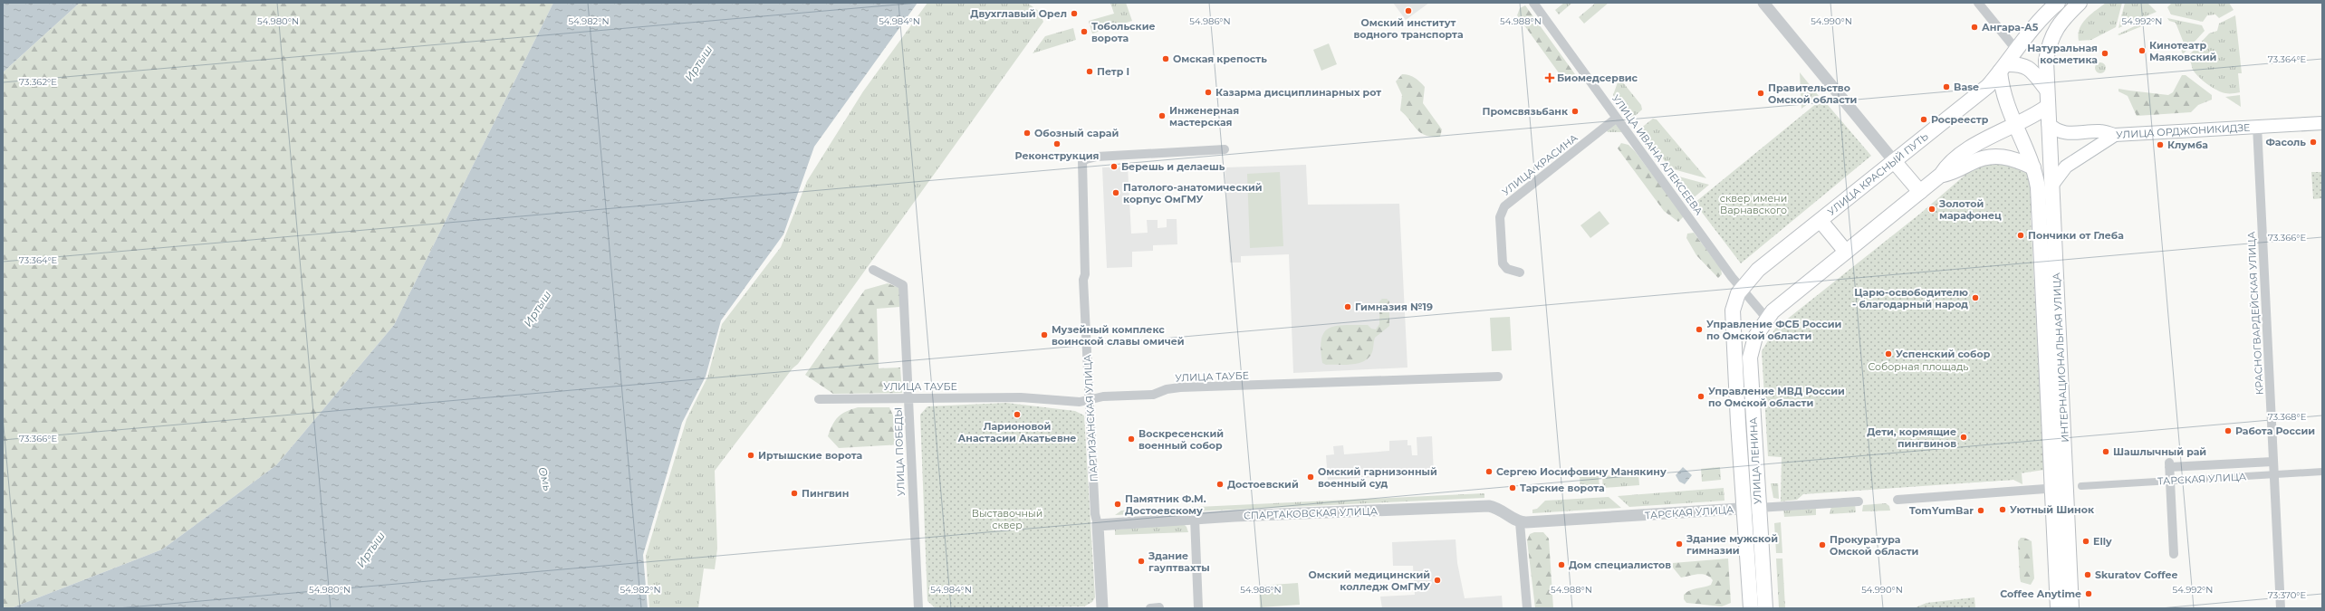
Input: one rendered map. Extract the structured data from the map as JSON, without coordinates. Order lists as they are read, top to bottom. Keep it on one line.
{"streets":{"main road":["УЛИЦА ОРДЖОНИКИДЗЕ","УЛИЦА КРАСНЫЙ ПУТЬ","ИНТЕРНАЦИОНАЛЬНАЯ УЛИЦА","УЛИЦА ЛЕНИНА"],"street":["УЛИЦА ИВАНА АЛЕКСЕЕВА","УЛИЦА КРАСИНА","КРАСНОГВАРДЕЙСКАЯ УЛИЦА","УЛИЦА ТАУБЕ","ПАРТИЗАНСКАЯ УЛИЦА","УЛИЦА ПОБЕДЫ","ТАРСКАЯ УЛИЦА","СПАРТАКОВСКАЯ УЛИЦА"]},"crossings":[["УЛИЦА ОРДЖОНИКИДЗЕ","КРАСНОГВАРДЕЙСКАЯ УЛИЦА"],["УЛИЦА ОРДЖОНИКИДЗЕ","ИНТЕРНАЦИОНАЛЬНАЯ УЛИЦА"],["УЛИЦА ИВАНА АЛЕКСЕЕВА","УЛИЦА КРАСИНА"],["УЛИЦА ИВАНА АЛЕКСЕЕВА","УЛИЦА КРАСНЫЙ ПУТЬ"],["УЛИЦА ИВАНА АЛЕКСЕЕВА","УЛИЦА ЛЕНИНА"],["УЛИЦА КРАСНЫЙ ПУТЬ","ИНТЕРНАЦИОНАЛЬНАЯ УЛИЦА"],["УЛИЦА КРАСНЫЙ ПУТЬ","УЛИЦА ЛЕНИНА"],["КРАСНОГВАРДЕЙСКАЯ УЛИЦА","ТАРСКАЯ УЛИЦА"],["УЛИЦА ТАУБЕ","ПАРТИЗАНСКАЯ УЛИЦА"],["УЛИЦА ТАУБЕ","УЛИЦА ПОБЕДЫ"],["ПАРТИЗАНСКАЯ УЛИЦА","СПАРТАКОВСКАЯ УЛИЦА"],["УЛИЦА ЛЕНИНА","ТАРСКАЯ УЛИЦА"],["ТАРСКАЯ УЛИЦА","СПАРТАКОВСКАЯ УЛИЦА"]],"water":["Иртыш","Омь"],"parks":["сквер имени Варнавского","Соборная площадь","Выставочный сквер"],"places":{"other":["Омский институт водного транспорта","Двухглавый Орел","Ангара-А5","Тобольские ворота","Кинотеатр Маяковский","Натуральная косметика","Омская крепость","Петр I","Base","Казарма дисциплинарных рот","Правительство Омской области","Промсвязьбанк","Инженерная мастерская","Росреестр","Обозный сарай","Фасоль","Реконструкция","Клумба","Берешь и делаешь","Патолого-анатомический корпус ОмГМУ","Золотой марафонец","Пончики от Глеба","Царю-освободителю - благодарный народ","Гимназия №19","Управление ФСБ России по Омской области","Музейный комплекс воинской славы омичей","Успенский собор","Управление МВД России по Омской области","Ларионовой Анастасии Акатьевне","Работа России","Дети, кормящие пингвинов","Воскресенский военный собор","Шашлычный рай","Иртышские ворота","Сергею Иосифовичу Манякину","Омский гарнизонный военный суд","Достоевский","Тарские ворота","Пингвин","Памятник Ф.М. Достоевскому","Уютный Шинок","TomYumBar","Elly","Здание мужской гимназии","Прокуратура Омской области","Здание гауптвахты","Дом специалистов","Skuratov Coffee","Омский медицинский колледж ОмГМУ","Coffee Anytime"],"health":["Биомедсервис"]},"coordinates":["54.980°N","54.982°N","54.984°N","54.986°N","54.988°N","54.990°N","54.992°N","73.364°E","73.362°E","73.366°E","73.368°E","73.370°E"]}
